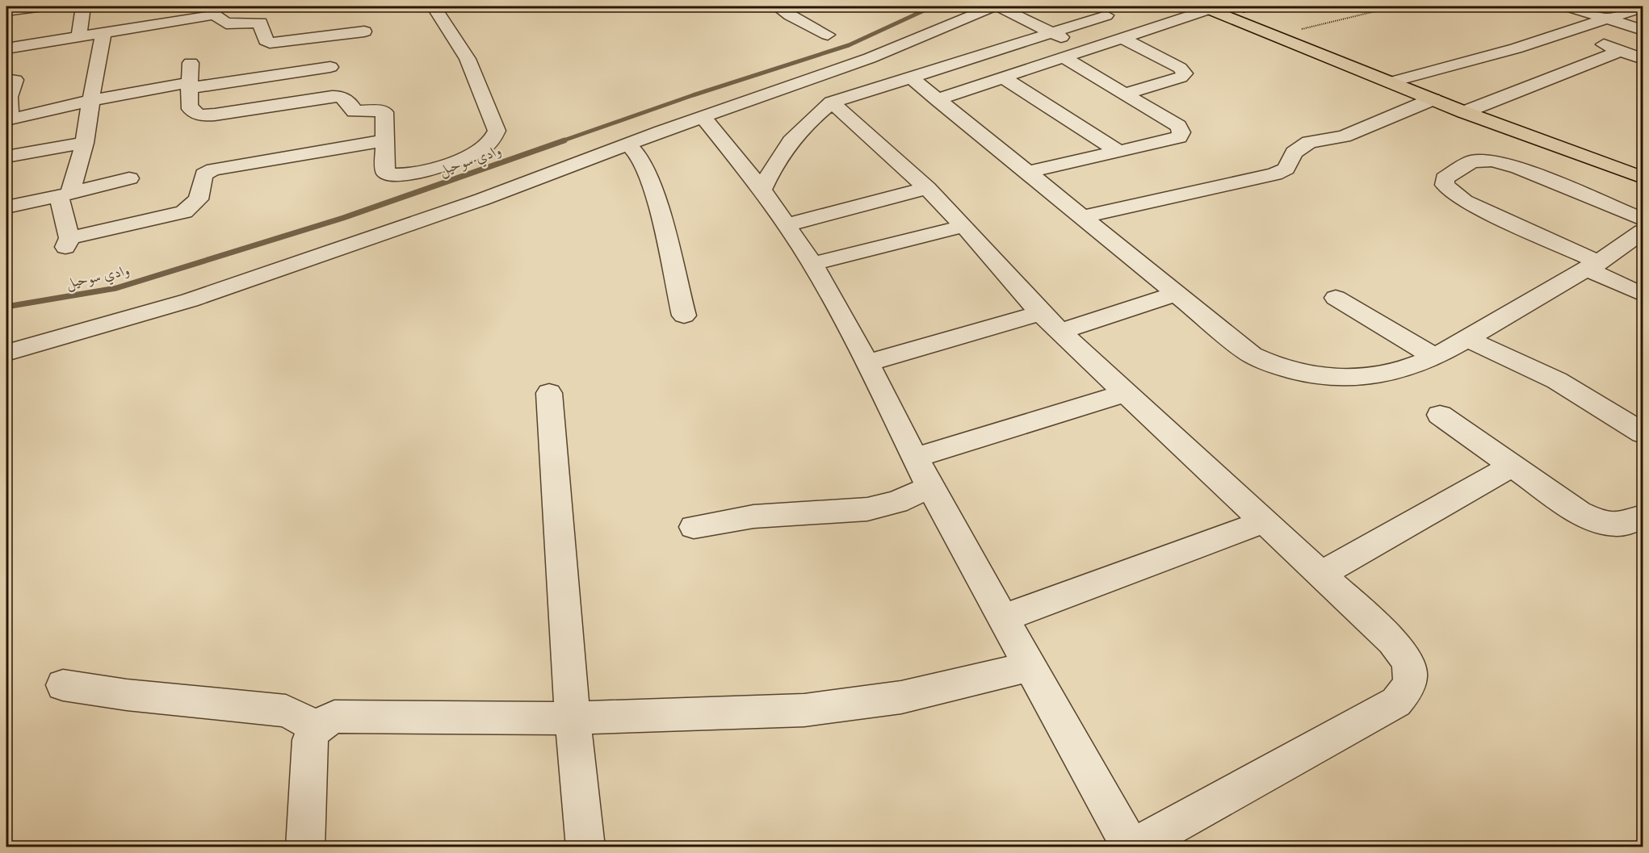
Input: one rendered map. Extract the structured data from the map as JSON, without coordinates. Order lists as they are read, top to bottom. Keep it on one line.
{"water":["وادي سوحيل"]}
